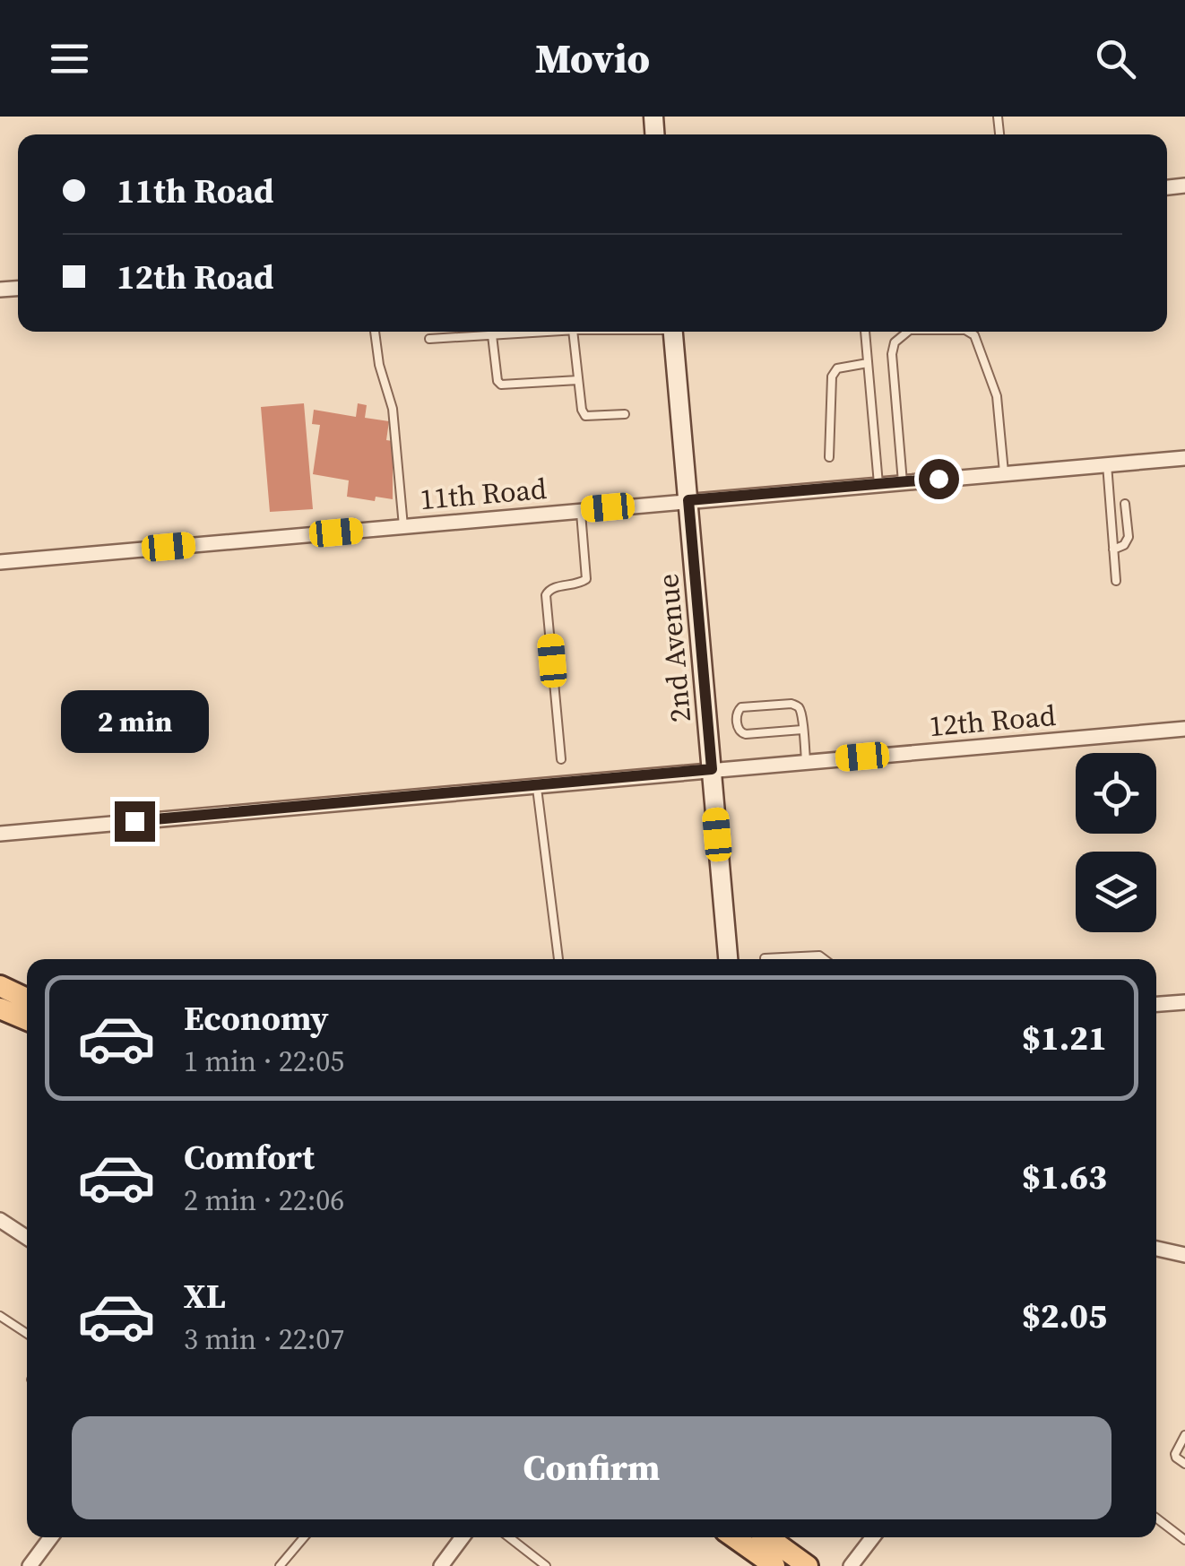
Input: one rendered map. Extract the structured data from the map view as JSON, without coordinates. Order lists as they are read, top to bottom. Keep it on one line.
{"streets":{"street":["11th Road","2nd Avenue","12th Road"]},"crossings":[["11th Road","2nd Avenue"],["2nd Avenue","12th Road"]],"page":{"header":"Movio","banner":["11th Road","12th Road"],"bubble":"2 min","list":[{"name":"Economy","note":"1 min · 22:05","value":"$1.21"},{"name":"Comfort","note":"2 min · 22:06","value":"$1.63"},{"name":"XL","note":"3 min · 22:07","value":"$2.05"}],"buttons":"Confirm"}}
